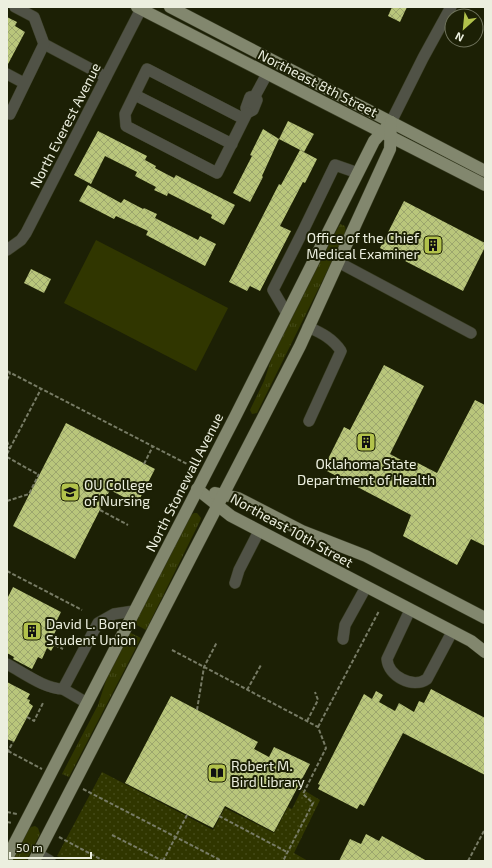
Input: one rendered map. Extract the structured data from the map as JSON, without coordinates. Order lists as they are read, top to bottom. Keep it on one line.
{"streets":{"main road":["Northeast 8th Street","North Stonewall Avenue","Northeast 10th Street"],"street":["North Everest Avenue"]},"crossings":[["Northeast 8th Street","North Everest Avenue"],["Northeast 8th Street","North Stonewall Avenue"],["North Stonewall Avenue","Northeast 10th Street"]],"places":{"building":["Office of the Chief Medical Examiner","Oklahoma State Department of Health","David L. Boren Student Union"],"school or university":["OU College of Nursing"],"library":["Robert M. Bird Library"]},"scale_bar":"50 m","north":"bottom left"}
